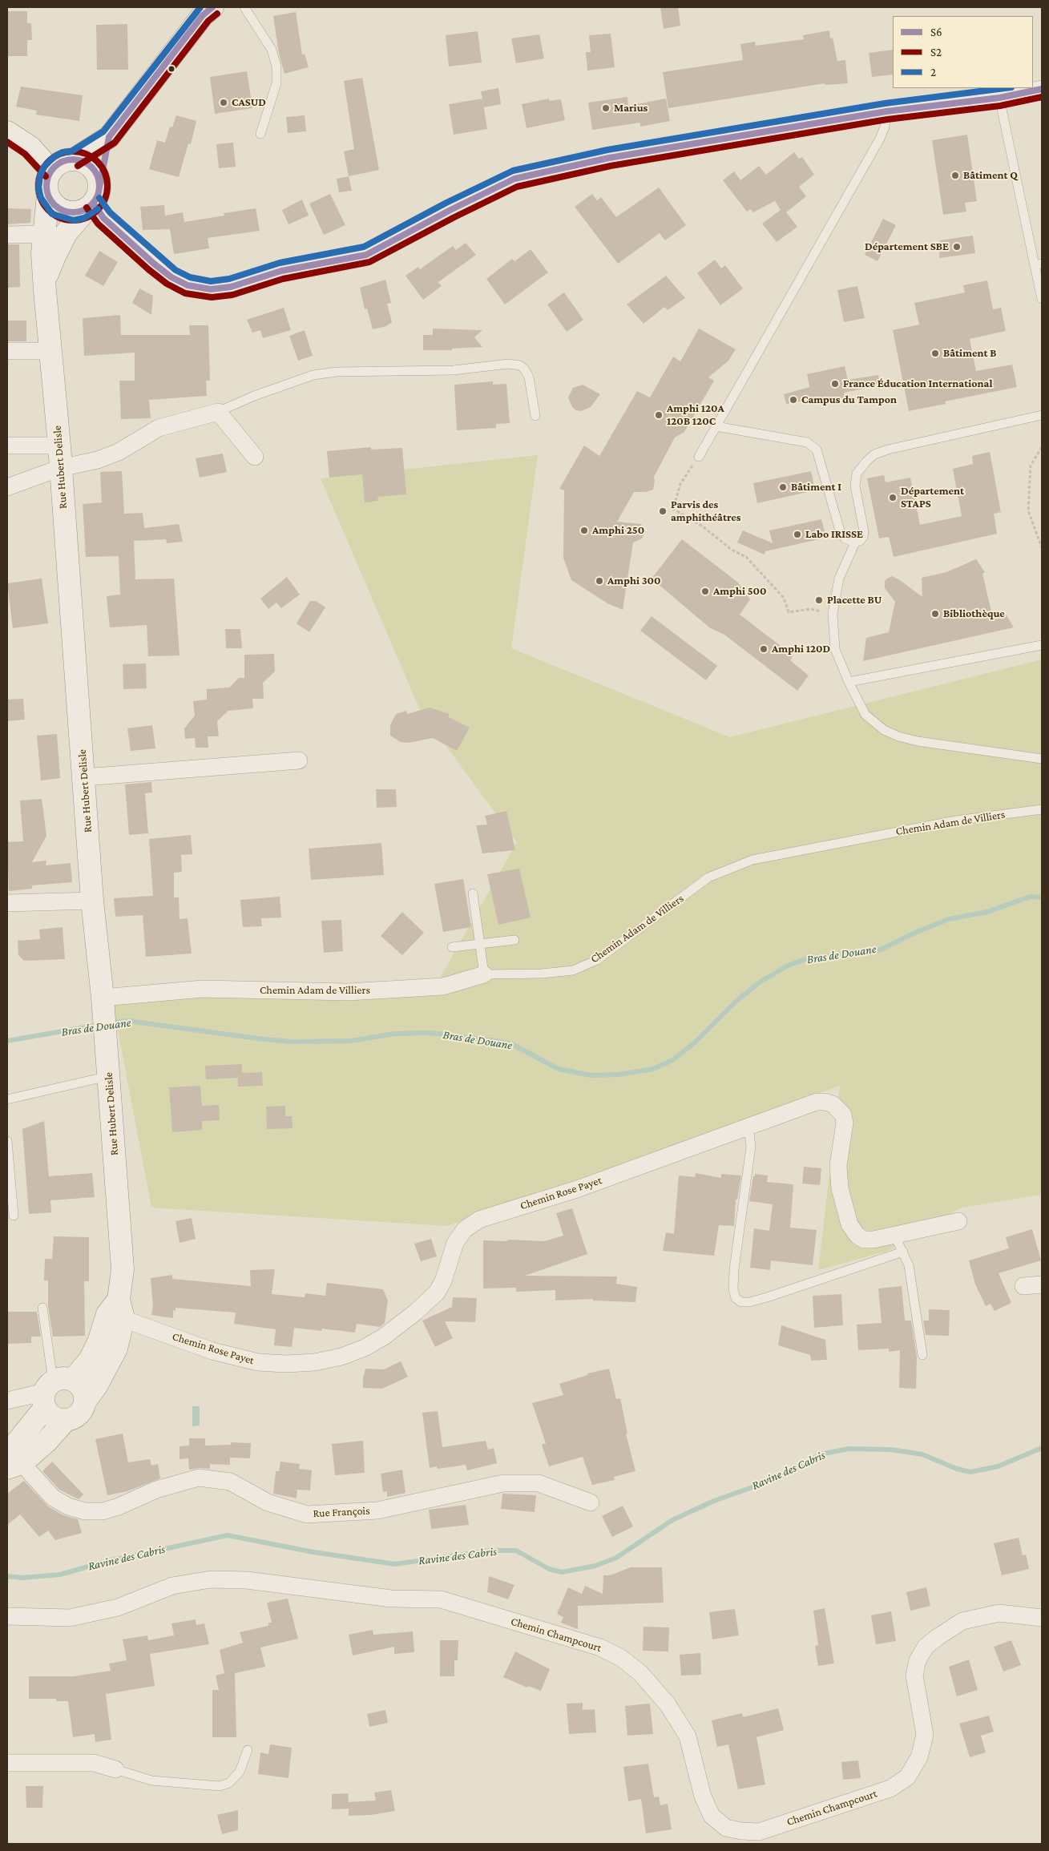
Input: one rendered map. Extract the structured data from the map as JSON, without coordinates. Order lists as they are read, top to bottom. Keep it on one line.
{"streets":{"main road":["Rue Hubert Delisle"],"street":["Chemin Adam de Villiers","Chemin Rose Payet","Rue François","Chemin Champcourt"]},"crossings":[["Rue Hubert Delisle","Chemin Adam de Villiers"],["Rue Hubert Delisle","Chemin Rose Payet"],["Rue Hubert Delisle","Rue François"]],"water":["Bras de Douane","Ravine des Cabris"],"places":["CASUD","Marius","Bâtiment Q","Département SBE","Bâtiment B","France Éducation International","Campus du Tampon","Amphi 120A 120B 120C","Bâtiment I","Département STAPS","Parvis des amphithéâtres","Amphi 250","Labo IRISSE","Amphi 300","Amphi 500","Placette BU","Bibliothèque","Amphi 120D"],"lines":["transit line S6","transit line 2","transit line S2"],"legend":["S6","S2","2"]}
